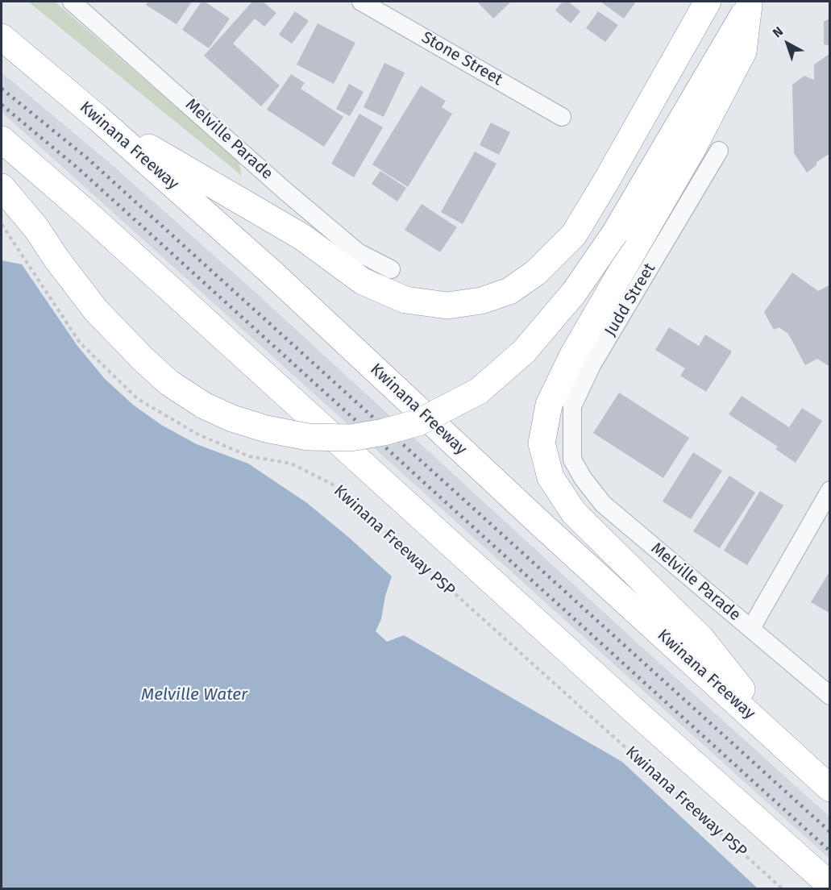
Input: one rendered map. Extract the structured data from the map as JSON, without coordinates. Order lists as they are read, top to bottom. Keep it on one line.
{"streets":{"highway":["Kwinana Freeway"],"street":["Stone Street","Melville Parade","Judd Street"],"path":["Kwinana Freeway PSP"]},"crossings":[["Melville Parade","Judd Street"]],"water":["Melville Water"],"north":"top left"}
